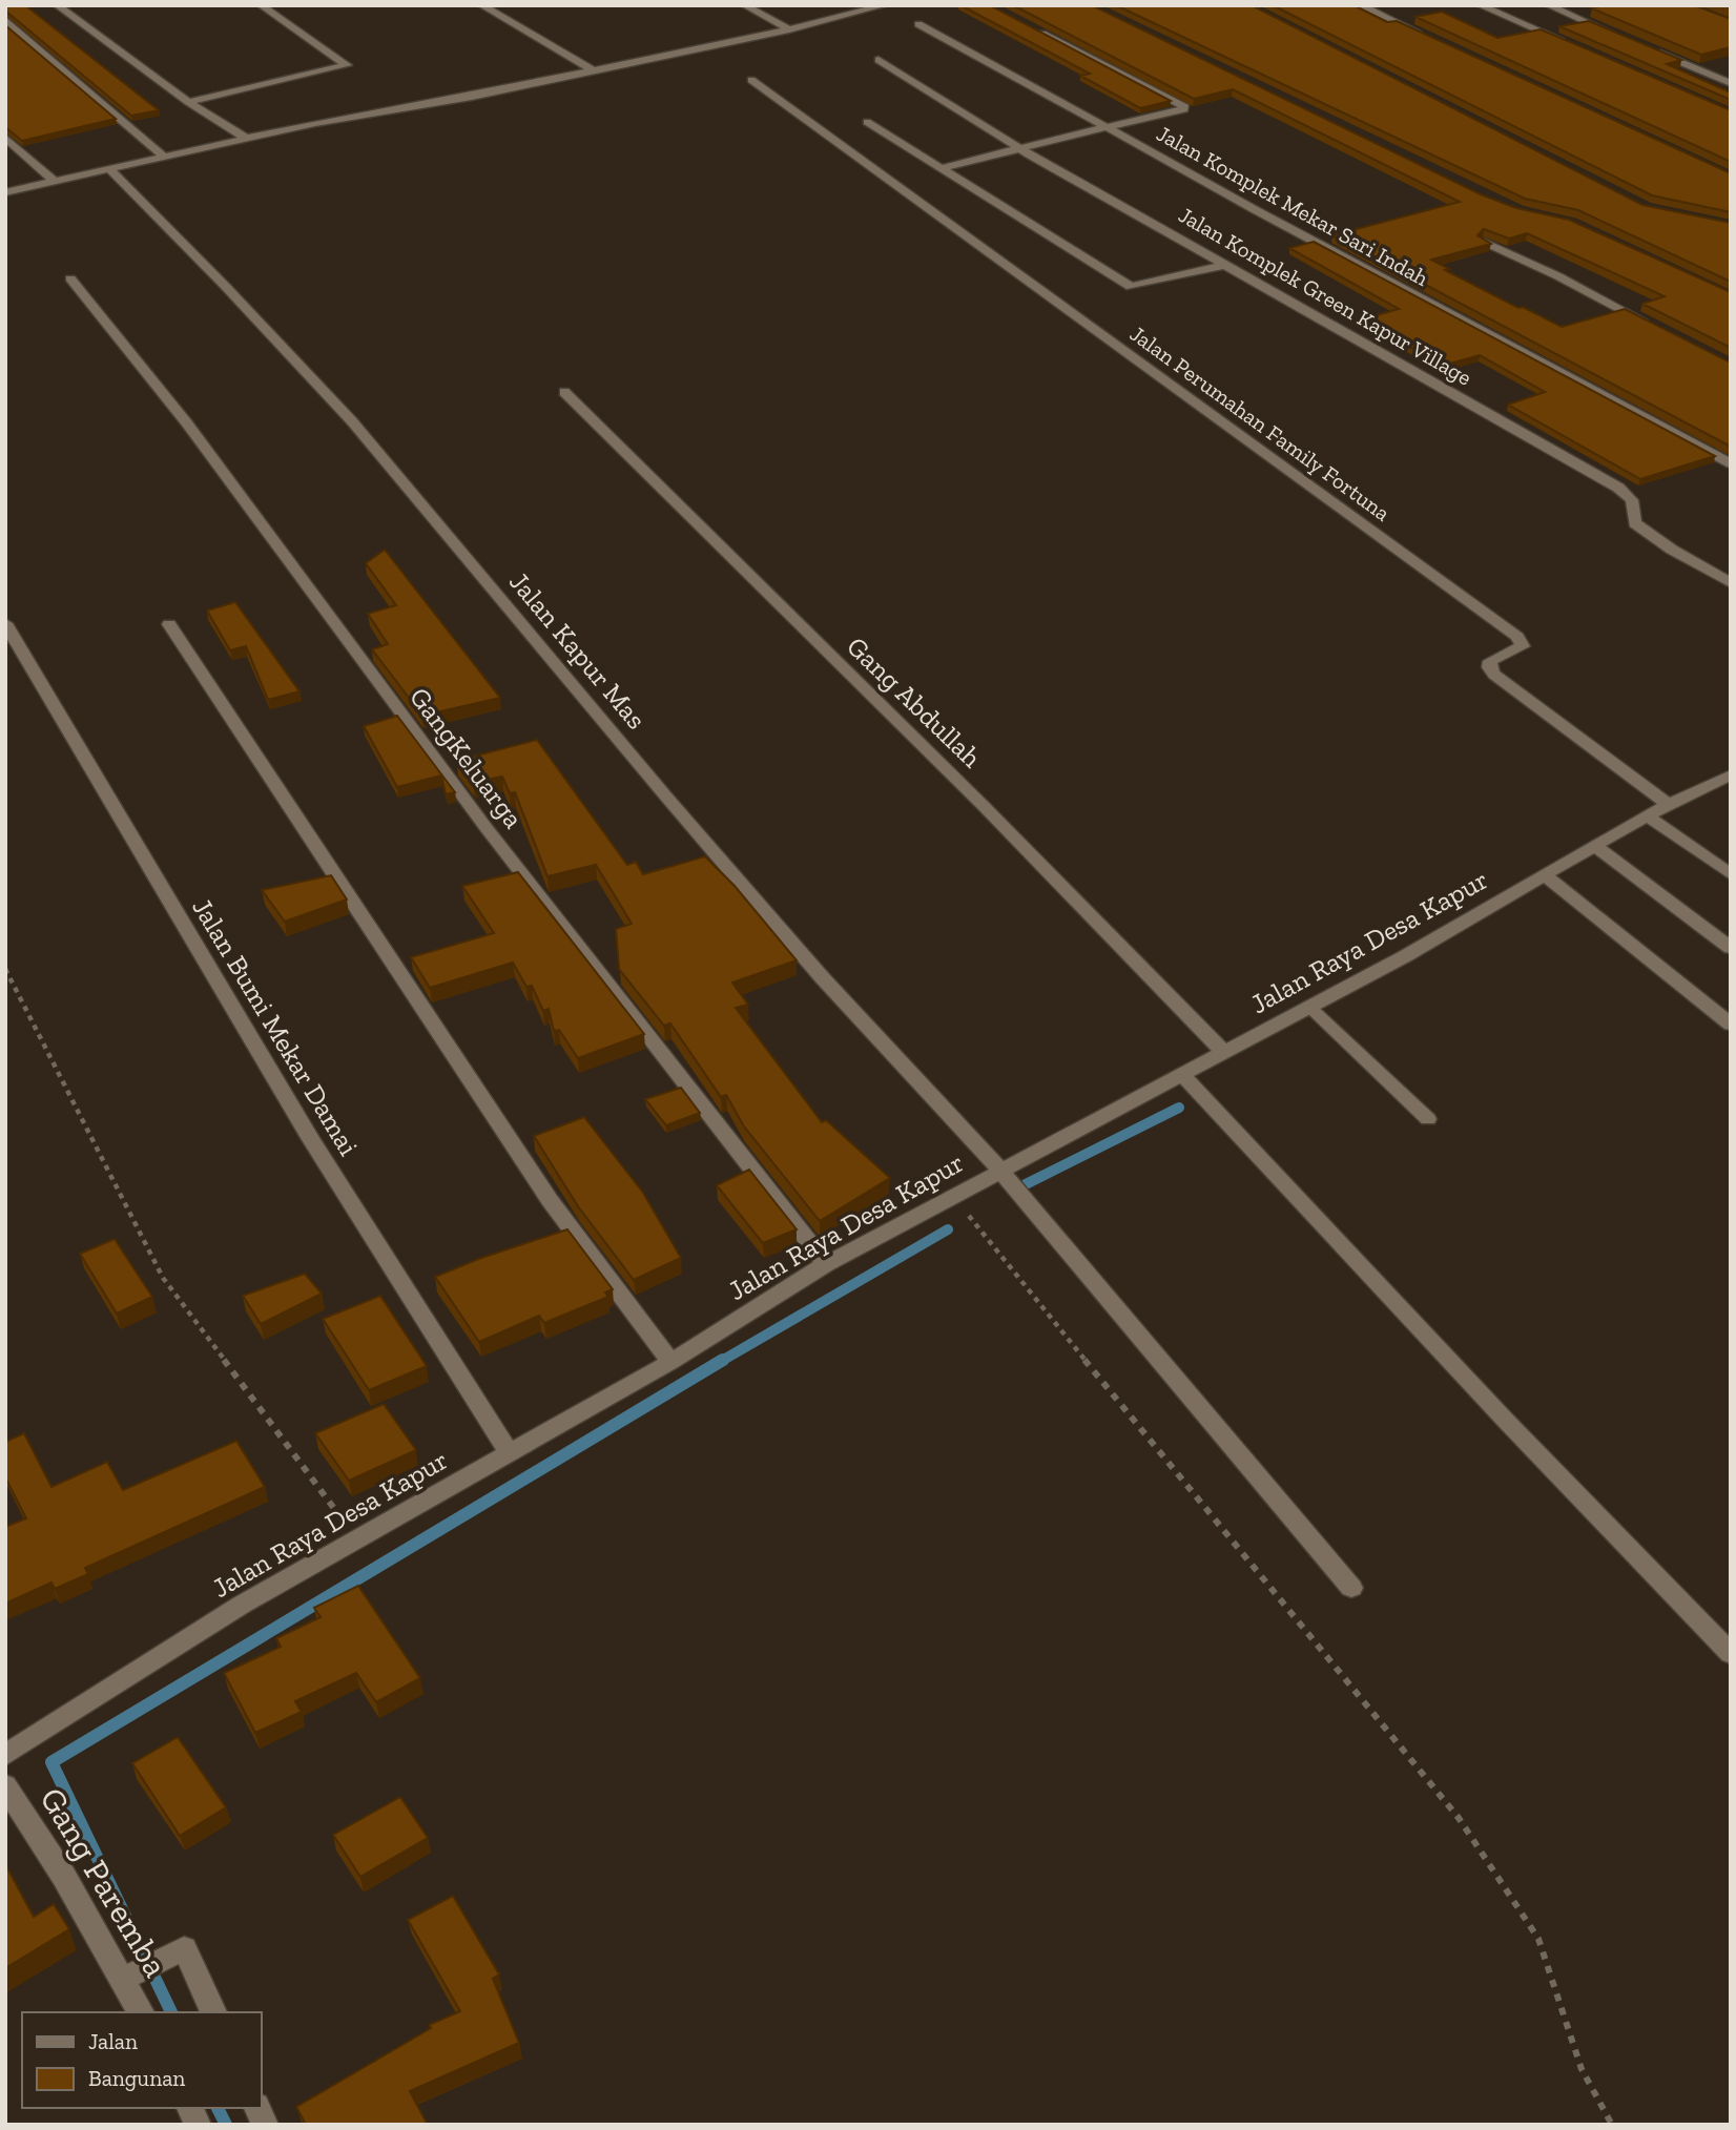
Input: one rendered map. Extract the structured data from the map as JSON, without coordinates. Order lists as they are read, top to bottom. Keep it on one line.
{"streets":{"street":["Jalan Komplek Mekar Sari Indah","Jalan Komplek Green Kapur Village","Jalan Perumahan Family Fortuna","Jalan Kapur Mas","Gang Abdullah","GangKeluarga","Jalan Raya Desa Kapur","Jalan Bumi Mekar Damai","Gang Paremba"]},"crossings":[["Jalan Perumahan Family Fortuna","Jalan Raya Desa Kapur"],["Jalan Kapur Mas","Jalan Raya Desa Kapur"],["Gang Abdullah","Jalan Raya Desa Kapur"],["GangKeluarga","Jalan Raya Desa Kapur"],["Jalan Raya Desa Kapur","Jalan Bumi Mekar Damai"]],"legend":["Jalan","Bangunan"]}
